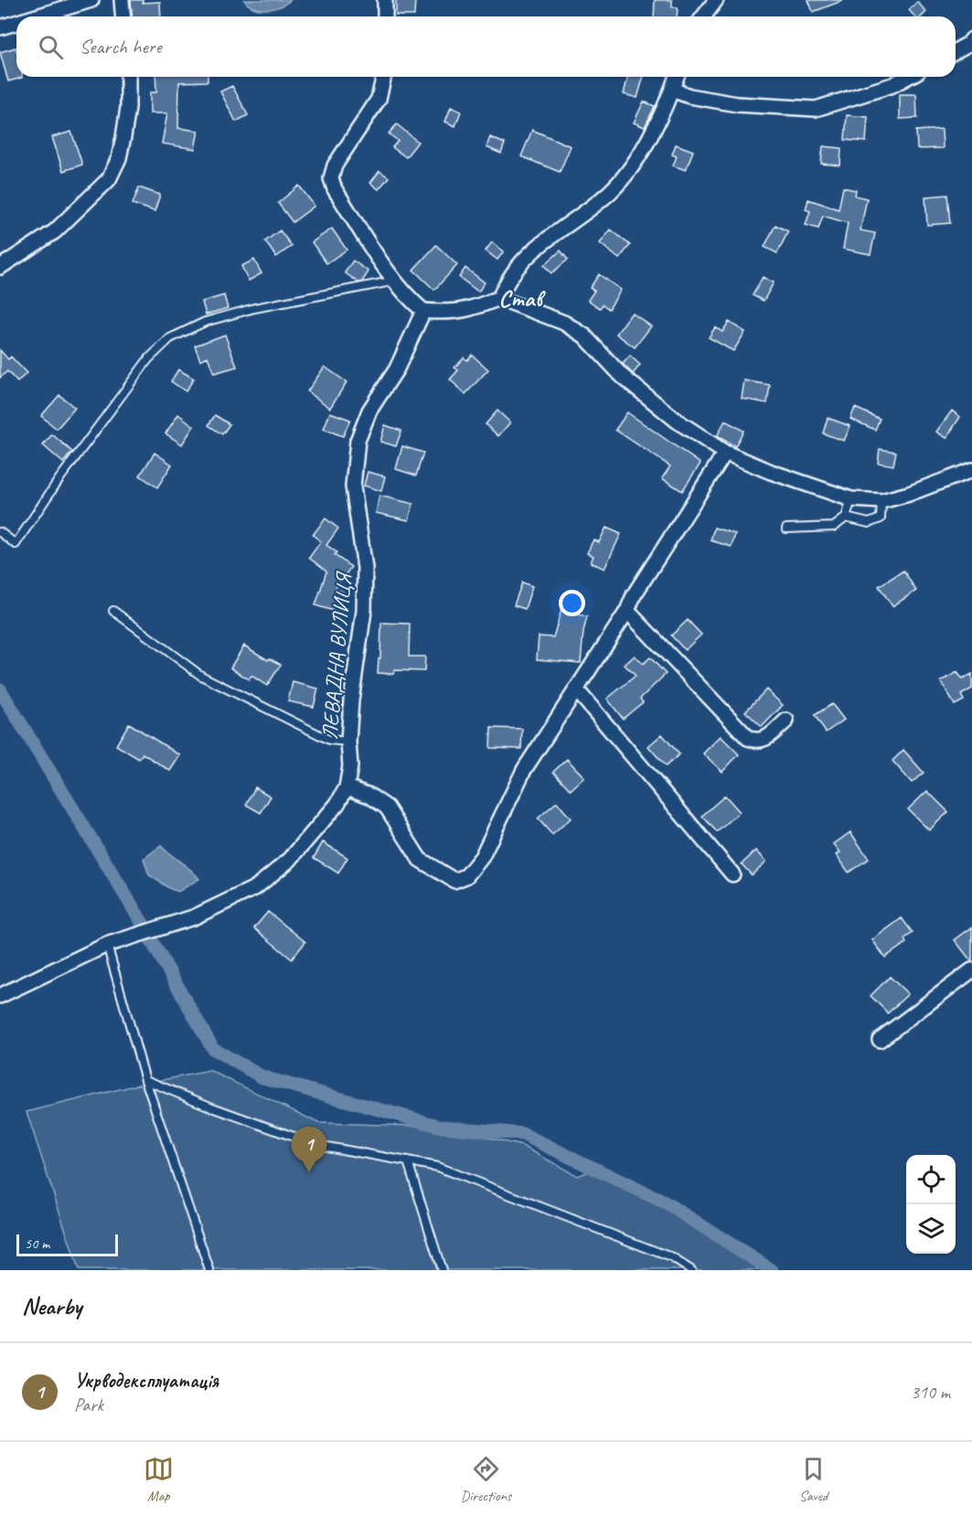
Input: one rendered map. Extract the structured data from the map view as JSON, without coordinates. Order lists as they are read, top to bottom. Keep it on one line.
{"streets":{"street":["ЛЕВАДНА ВУЛИЦЯ"]},"districts":["Став"],"scale_bar":"50 m","page":{"search":"Search here","pins":"1","scale":"50 m","heading":"Nearby","list":[{"mark":"1","name":"Укрводексплуатація","note":"Park","value":"310 m"}],"nav":["Map","Directions","Saved"]}}
